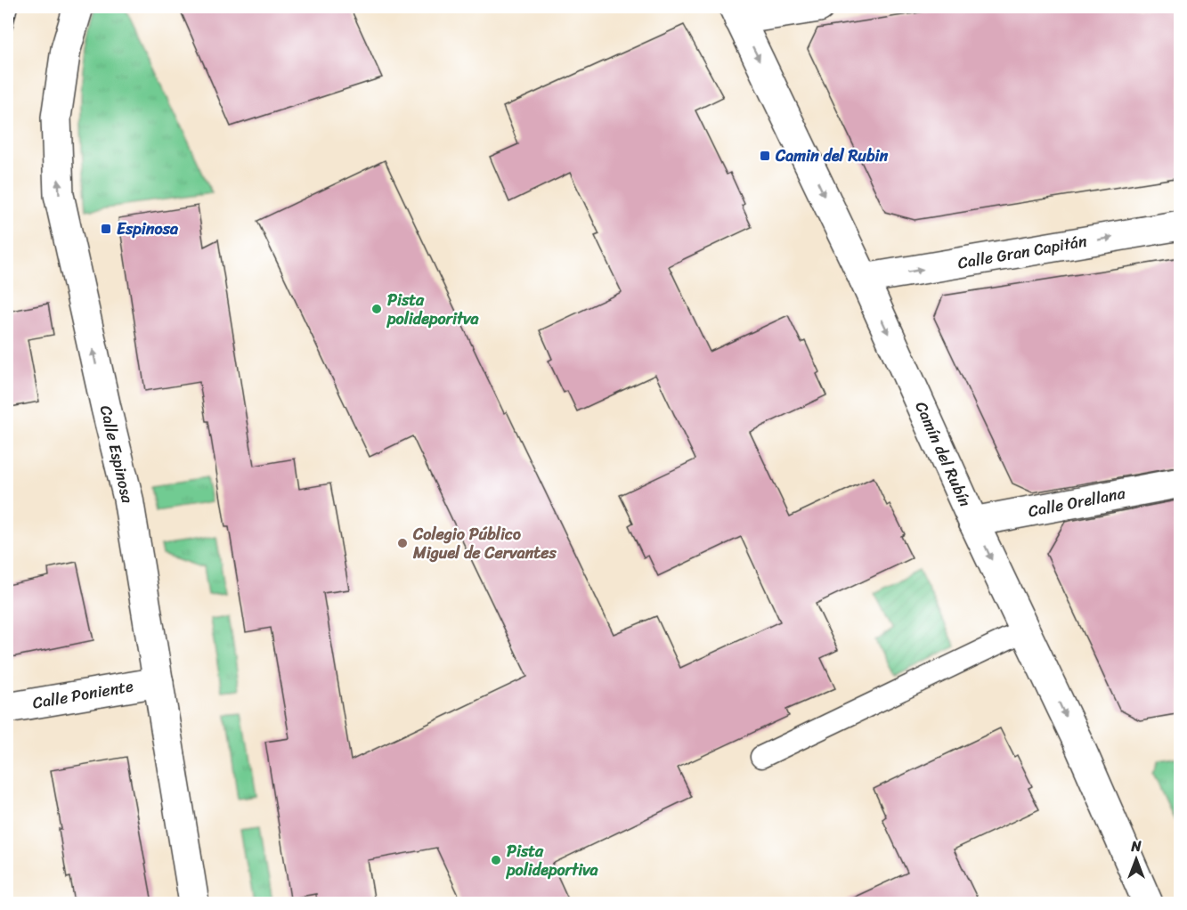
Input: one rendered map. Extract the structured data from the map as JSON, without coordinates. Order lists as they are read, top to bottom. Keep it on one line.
{"streets":{"street":["Calle Gran Capitán","Calle Espinosa","Camín del Rubín","Calle Orellana","Calle Poniente"]},"crossings":[["Calle Gran Capitán","Camín del Rubín"],["Calle Espinosa","Calle Poniente"],["Camín del Rubín","Calle Orellana"]],"one_way":["Calle Gran Capitán","Calle Espinosa","Camín del Rubín"],"places":{"transit":["Camin del Rubin","Espinosa"],"other":["Pista polideporitva","Colegio Público Miguel de Cervantes","Pista polideportiva"]},"north":"top"}
